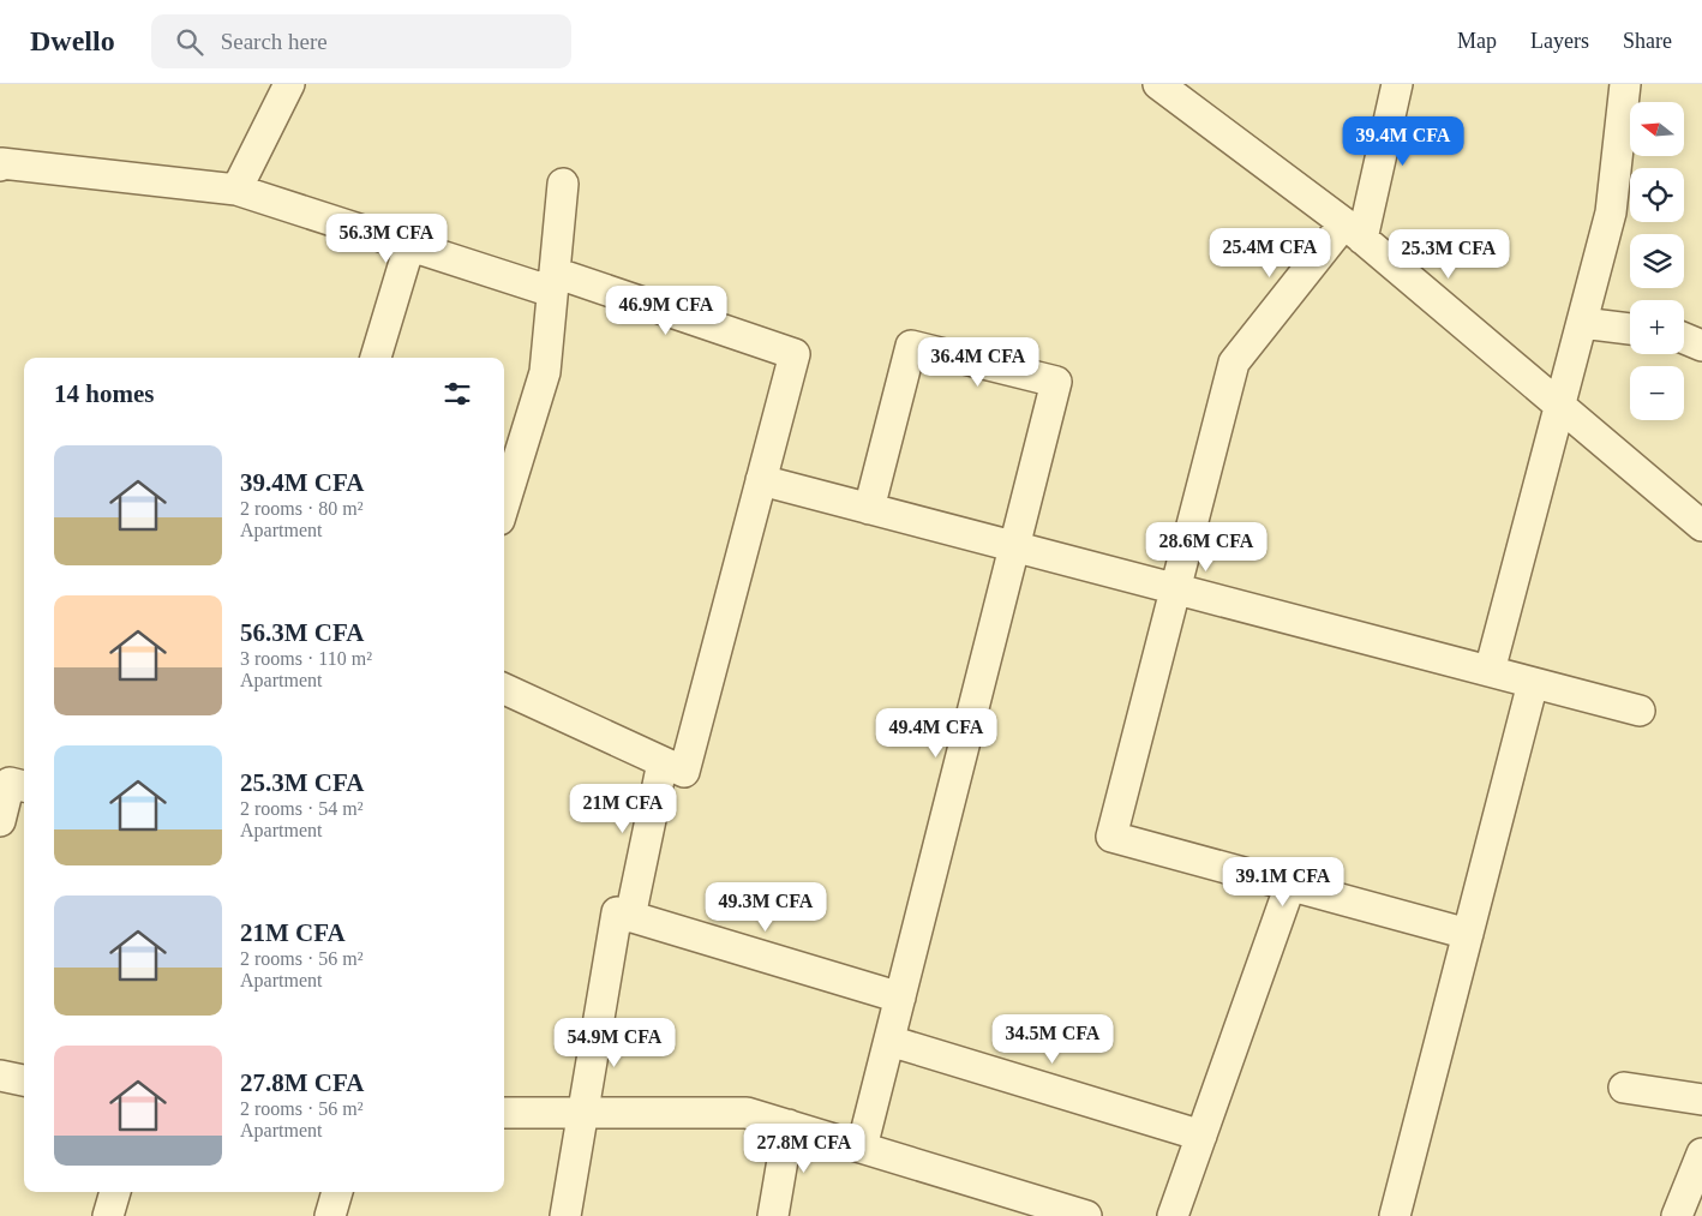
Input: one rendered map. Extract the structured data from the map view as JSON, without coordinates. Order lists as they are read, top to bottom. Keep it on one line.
{"north":"left","page":{"header":"Dwello","search":"Search here","nav":["Map","Layers","Share"],"map_buttons":["+","−"],"price":["39.4M CFA","56.3M CFA","25.4M CFA","25.3M CFA","46.9M CFA","36.4M CFA","28.6M CFA","49.4M CFA","21M CFA","39.1M CFA","49.3M CFA","34.5M CFA","54.9M CFA","27.8M CFA"],"heading":"14 homes","list":[{"name":"39.4M CFA","note":"2 rooms · 80 m² · Apartment"},{"name":"56.3M CFA","note":"3 rooms · 110 m² · Apartment"},{"name":"25.3M CFA","note":"2 rooms · 54 m² · Apartment"},{"name":"21M CFA","note":"2 rooms · 56 m² · Apartment"},{"name":"27.8M CFA","note":"2 rooms · 56 m² · Apartment"}]}}
